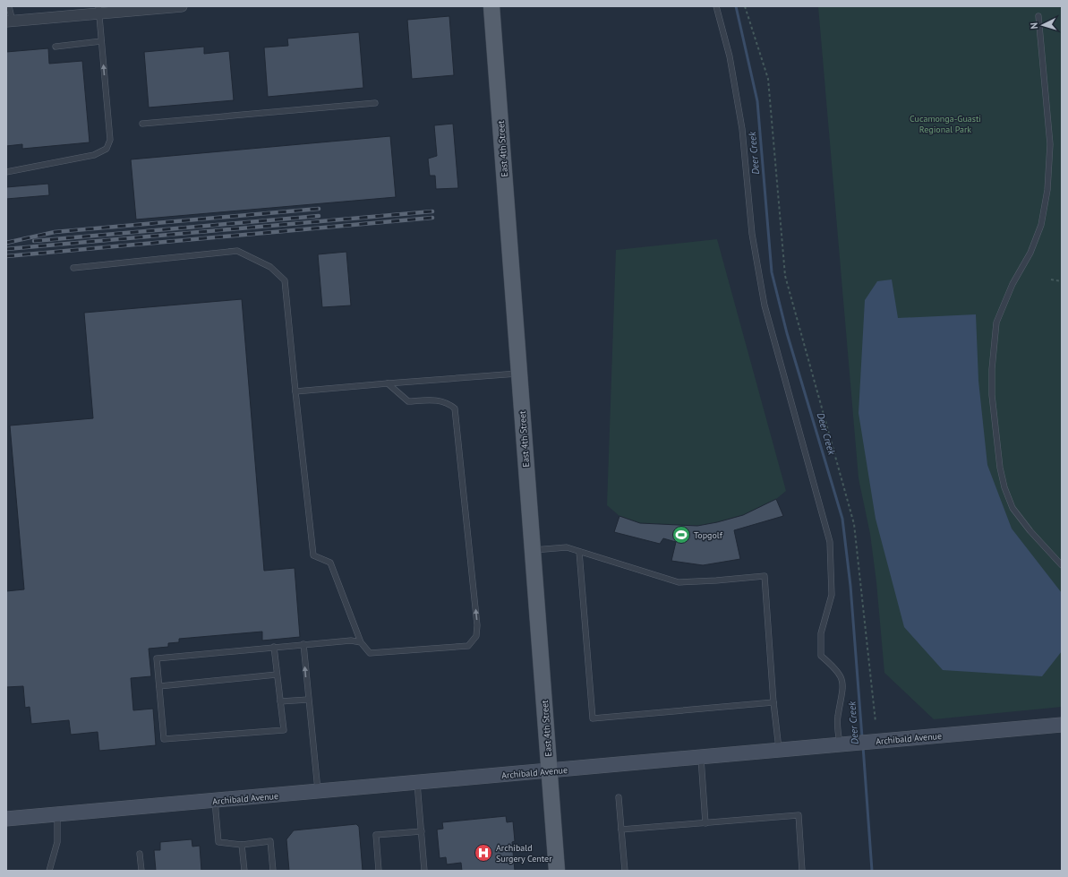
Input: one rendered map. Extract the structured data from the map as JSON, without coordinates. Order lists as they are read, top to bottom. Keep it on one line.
{"streets":{"main road":["East 4th Street","Archibald Avenue"]},"crossings":[["East 4th Street","Archibald Avenue"]],"water":["Deer Creek"],"parks":["Cucamonga-Guasti Regional Park"],"places":{"sports":["Topgolf"],"hospital":["Archibald Surgery Center"]},"north":"left"}
